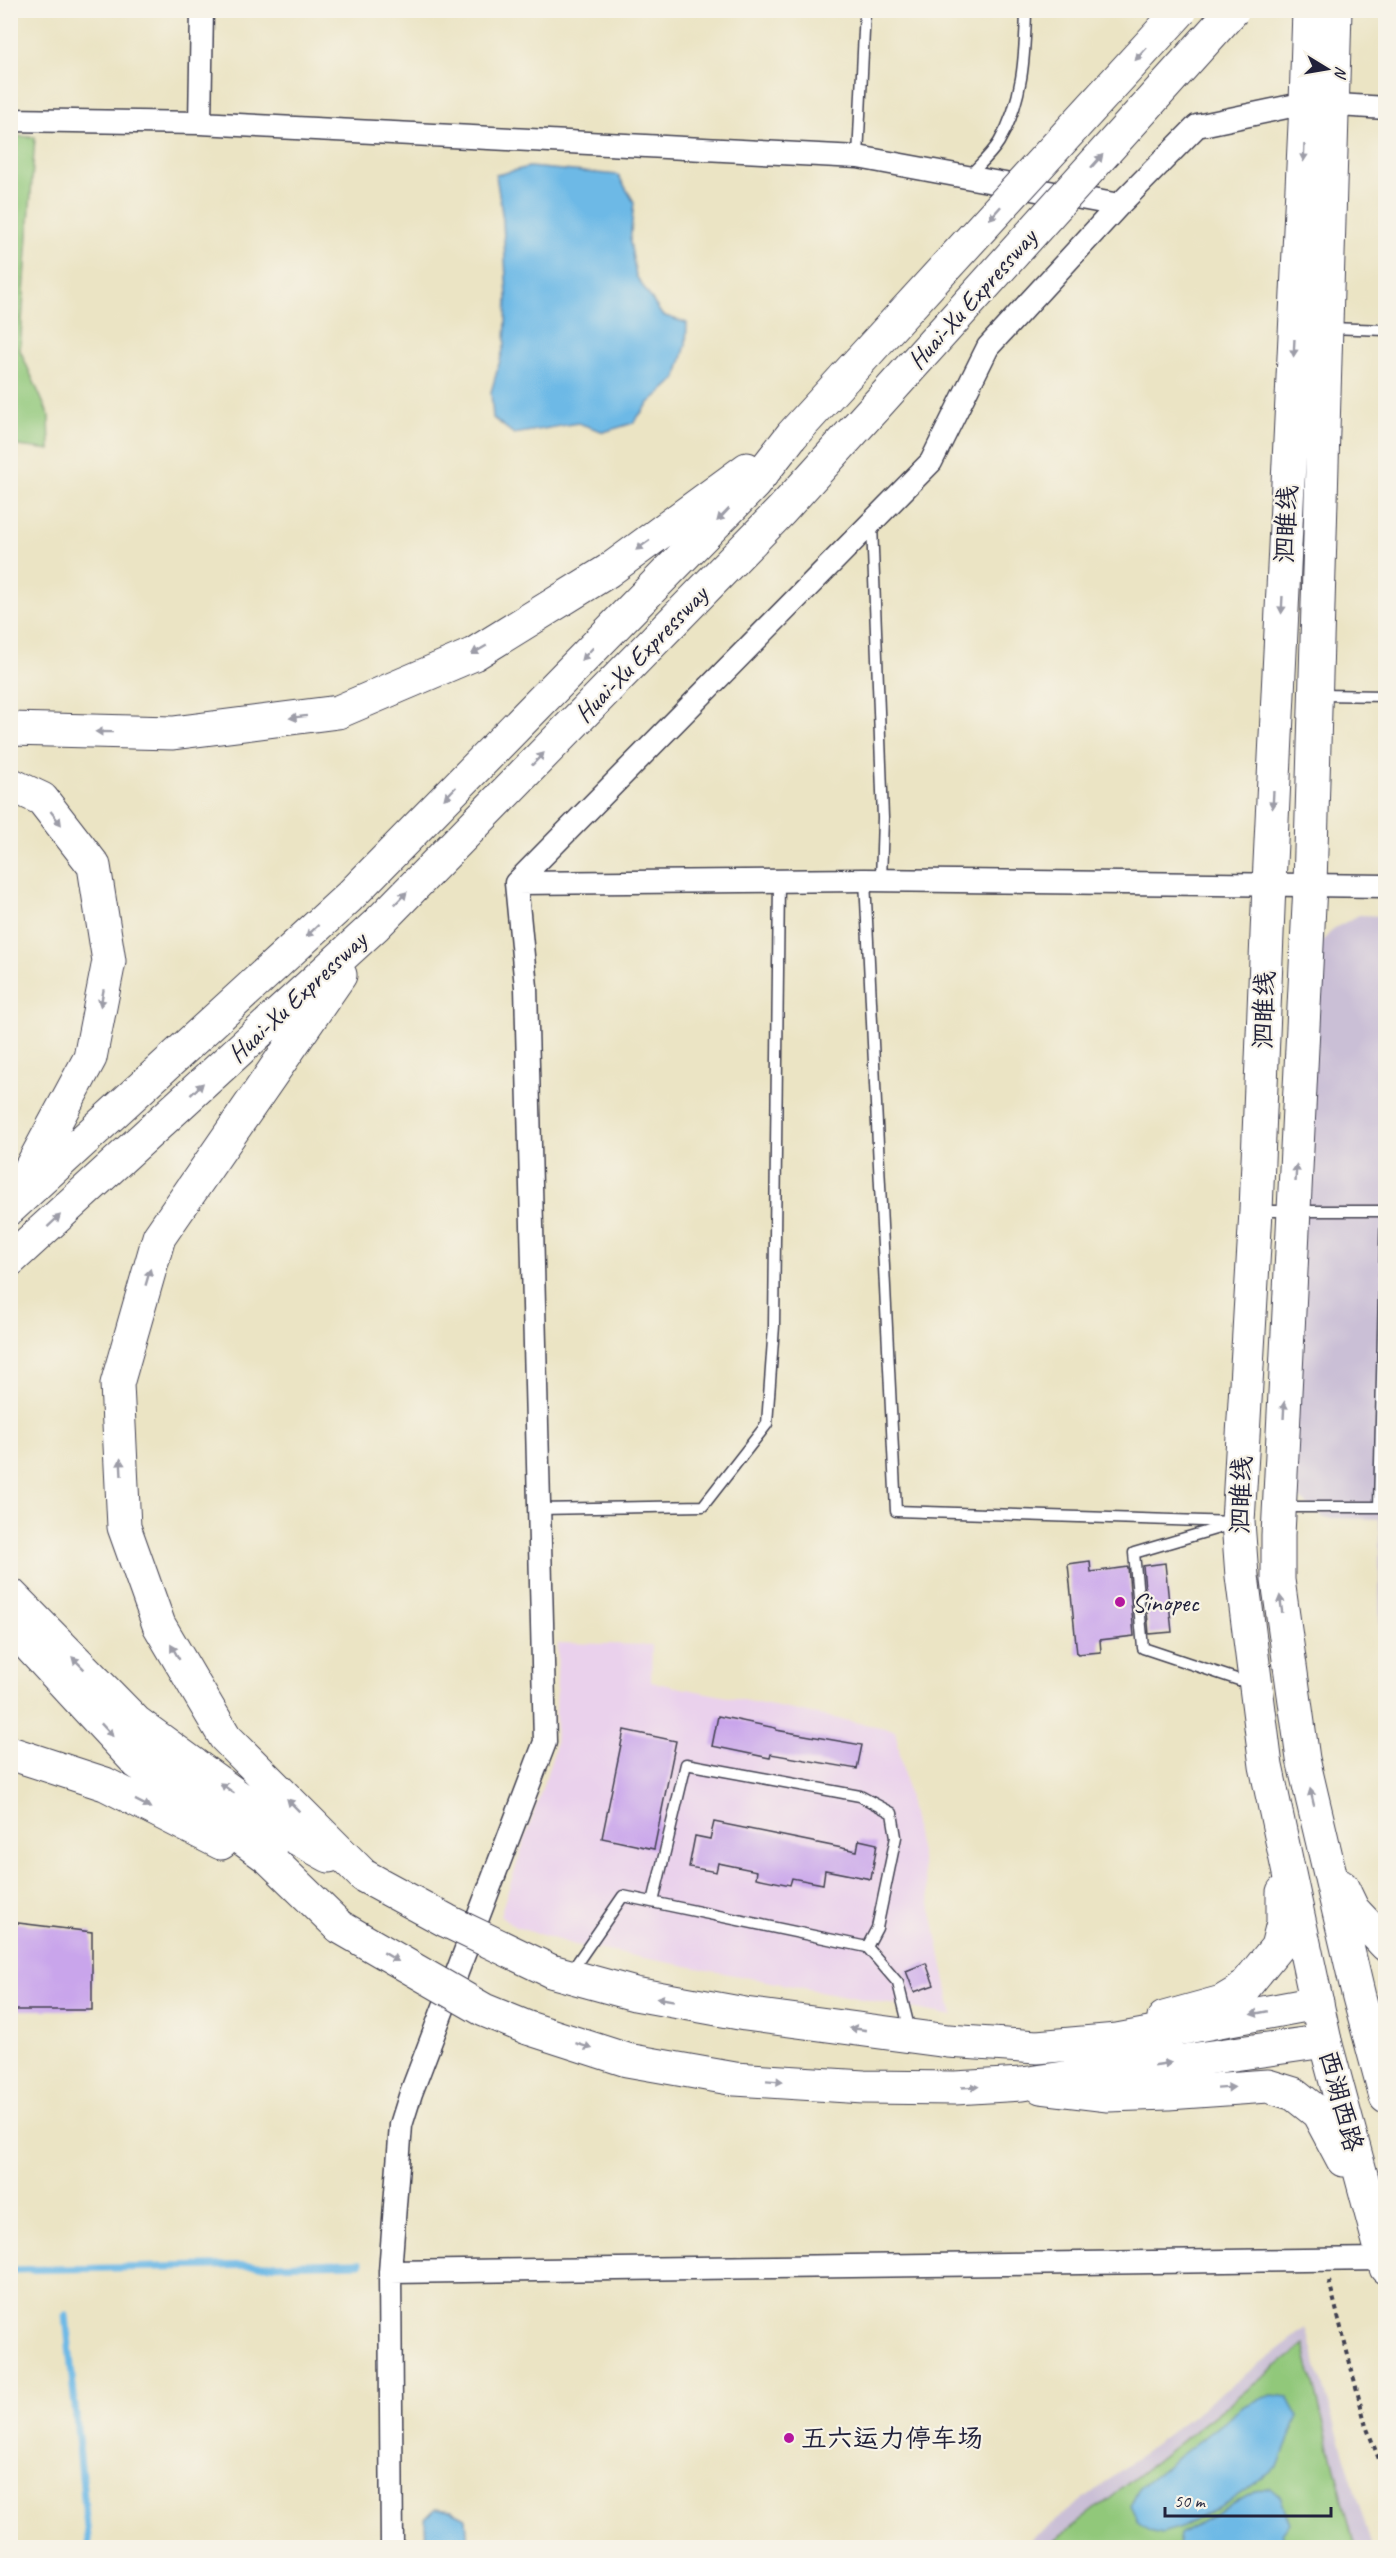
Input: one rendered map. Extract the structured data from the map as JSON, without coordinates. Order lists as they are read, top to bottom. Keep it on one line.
{"streets":{"main road":["Huai-Xu Expressway","泗睢线","西湖西路"]},"crossings":[["泗睢线","西湖西路"]],"places":["Sinopec","五六运力停车场"],"scale_bar":"50 m","north":"right"}
